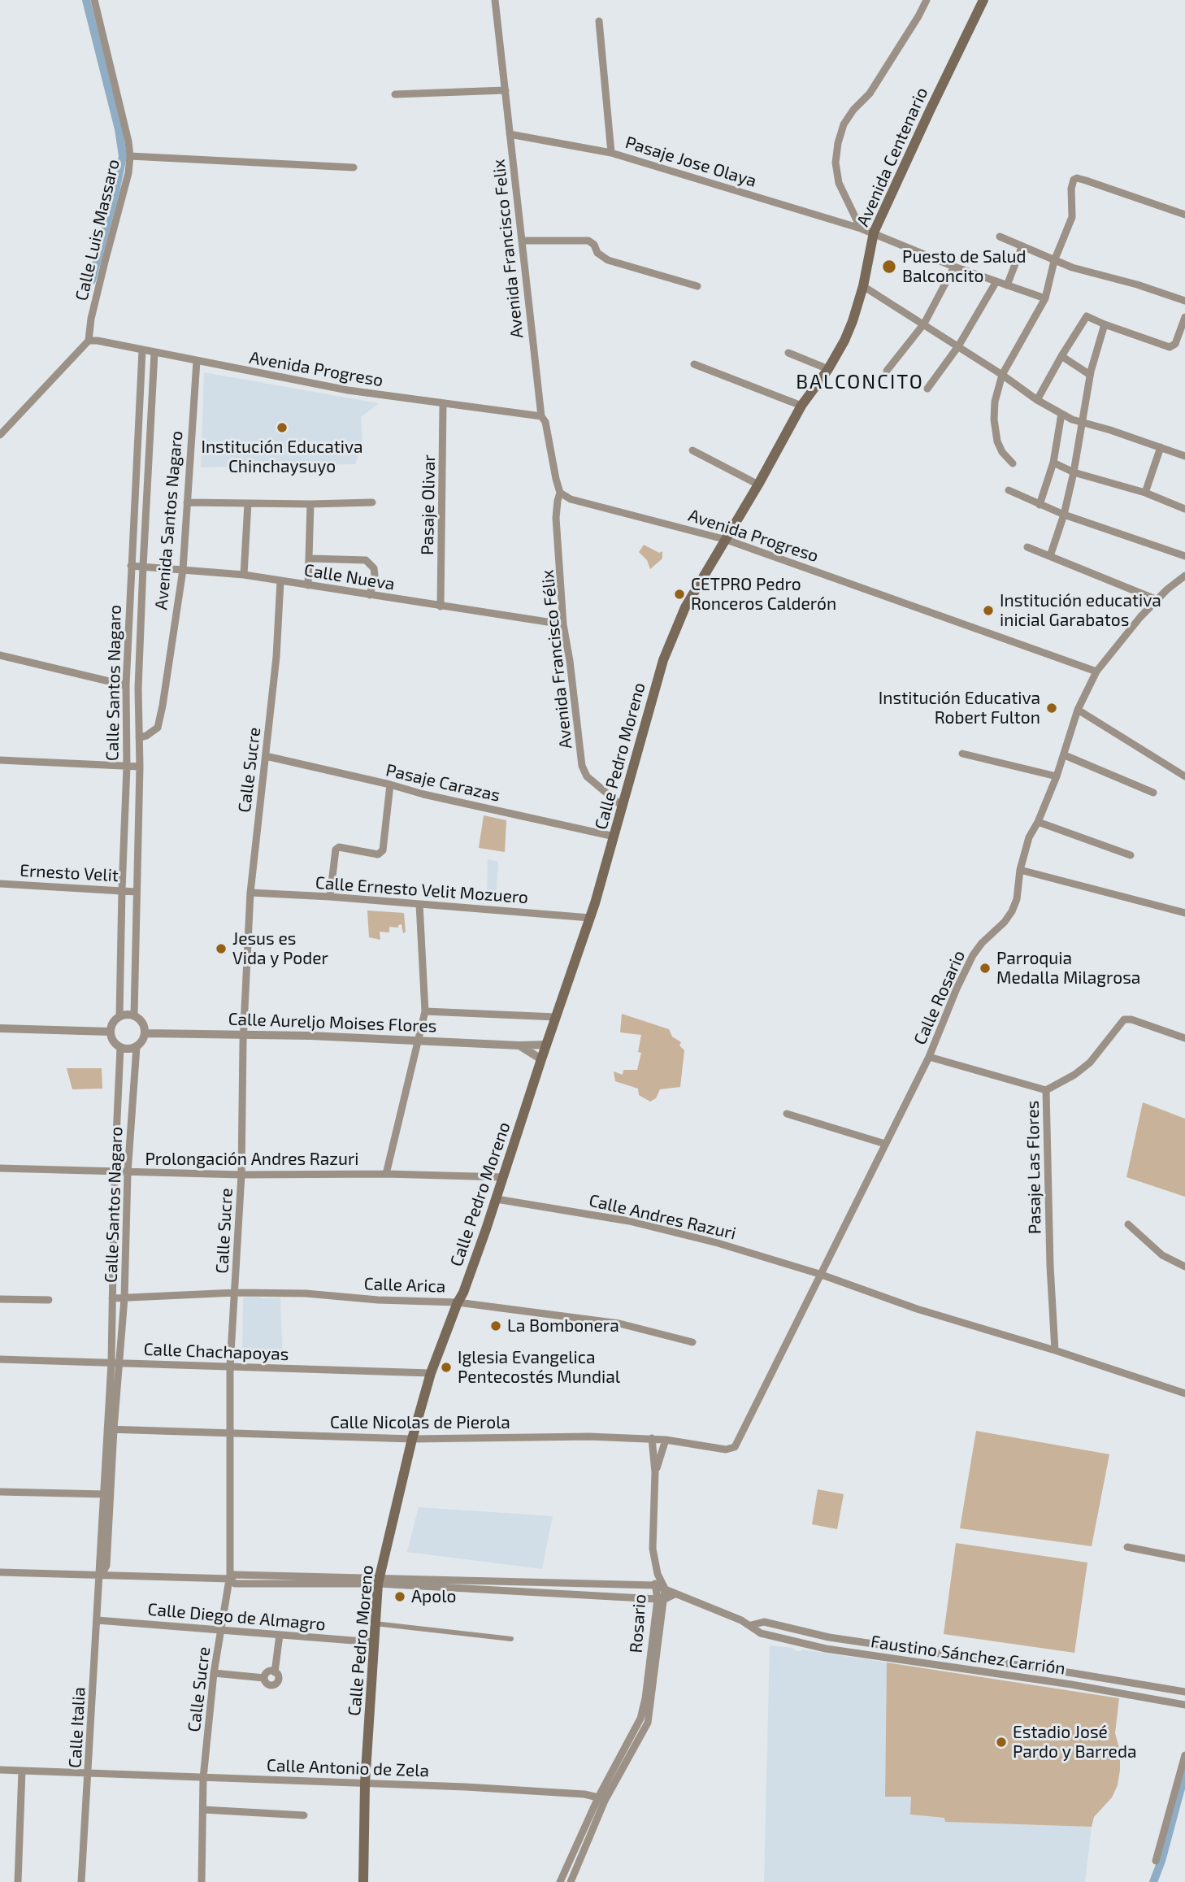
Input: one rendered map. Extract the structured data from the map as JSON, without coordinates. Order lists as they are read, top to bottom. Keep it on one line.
{"streets":{"main road":["Avenida Centenario","Calle Pedro Moreno"],"street":["Pasaje Jose Olaya","Calle Luis Massaro","Avenida Francisco Felix","Avenida Progreso","Pasaje Olivar","Avenida Santos Nagaro","Calle Nueva","Avenida Francisco Félix","Calle Santos Nagaro","Calle Sucre","Pasaje Carazas","Ernesto Velit","Calle Ernesto Velit Mozuero","Calle Rosario","Calle Aureljo Moises Flores","Prolongación Andres Razuri","Pasaje Las Flores","Calle Andres Razuri","Calle Arica","Calle Chachapoyas","Calle Nicolas de Pierola","Calle Diego de Almagro","Rosario","Faustino Sánchez Carrión","Calle Italia","Calle Antonio de Zela"]},"crossings":[["Avenida Centenario","Pasaje Jose Olaya"],["Avenida Centenario","Avenida Progreso"],["Avenida Centenario","Calle Pedro Moreno"],["Pasaje Jose Olaya","Avenida Francisco Felix"],["Calle Luis Massaro","Avenida Progreso"],["Avenida Francisco Felix","Avenida Progreso"],["Avenida Francisco Felix","Avenida Francisco Félix"],["Avenida Progreso","Pasaje Olivar"],["Avenida Progreso","Avenida Santos Nagaro"],["Avenida Progreso","Avenida Francisco Félix"],["Avenida Progreso","Calle Santos Nagaro"],["Avenida Progreso","Calle Pedro Moreno"],["Avenida Progreso","Calle Rosario"],["Pasaje Olivar","Calle Nueva"],["Avenida Santos Nagaro","Calle Nueva"],["Avenida Santos Nagaro","Calle Santos Nagaro"],["Calle Nueva","Avenida Francisco Félix"],["Calle Nueva","Calle Santos Nagaro"],["Calle Nueva","Calle Sucre"],["Avenida Francisco Félix","Calle Pedro Moreno"],["Calle Santos Nagaro","Ernesto Velit"],["Calle Santos Nagaro","Calle Aureljo Moises Flores"],["Calle Santos Nagaro","Prolongación Andres Razuri"],["Calle Santos Nagaro","Calle Arica"],["Calle Santos Nagaro","Calle Chachapoyas"],["Calle Santos Nagaro","Calle Italia"],["Calle Pedro Moreno","Pasaje Carazas"],["Calle Pedro Moreno","Calle Ernesto Velit Mozuero"],["Calle Pedro Moreno","Calle Aureljo Moises Flores"],["Calle Pedro Moreno","Prolongación Andres Razuri"],["Calle Pedro Moreno","Calle Andres Razuri"],["Calle Pedro Moreno","Calle Arica"],["Calle Pedro Moreno","Calle Chachapoyas"],["Calle Pedro Moreno","Calle Nicolas de Pierola"],["Calle Pedro Moreno","Calle Diego de Almagro"],["Calle Pedro Moreno","Faustino Sánchez Carrión"],["Calle Pedro Moreno","Calle Antonio de Zela"],["Calle Sucre","Pasaje Carazas"],["Calle Sucre","Calle Ernesto Velit Mozuero"],["Calle Sucre","Calle Aureljo Moises Flores"],["Calle Sucre","Prolongación Andres Razuri"],["Calle Sucre","Calle Arica"],["Calle Sucre","Calle Chachapoyas"],["Calle Sucre","Calle Nicolas de Pierola"],["Calle Sucre","Calle Diego de Almagro"],["Calle Sucre","Calle Antonio de Zela"],["Calle Rosario","Calle Andres Razuri"],["Calle Rosario","Calle Nicolas de Pierola"],["Pasaje Las Flores","Calle Andres Razuri"],["Calle Chachapoyas","Calle Italia"],["Calle Nicolas de Pierola","Calle Italia"],["Calle Diego de Almagro","Calle Italia"],["Rosario","Faustino Sánchez Carrión"],["Rosario","Calle Antonio de Zela"],["Calle Italia","Calle Antonio de Zela"]],"districts":["BALCONCITO"],"places":["Puesto de Salud Balconcito","Institución Educativa Chinchaysuyo","CETPRO Pedro Ronceros Calderón","Institución educativa inicial Garabatos","Institución Educativa Robert Fulton","Jesus es Vida y Poder","Parroquia Medalla Milagrosa","La Bombonera","Iglesia Evangelica Pentecostés Mundial","Apolo","Estadio José Pardo y Barreda"]}
